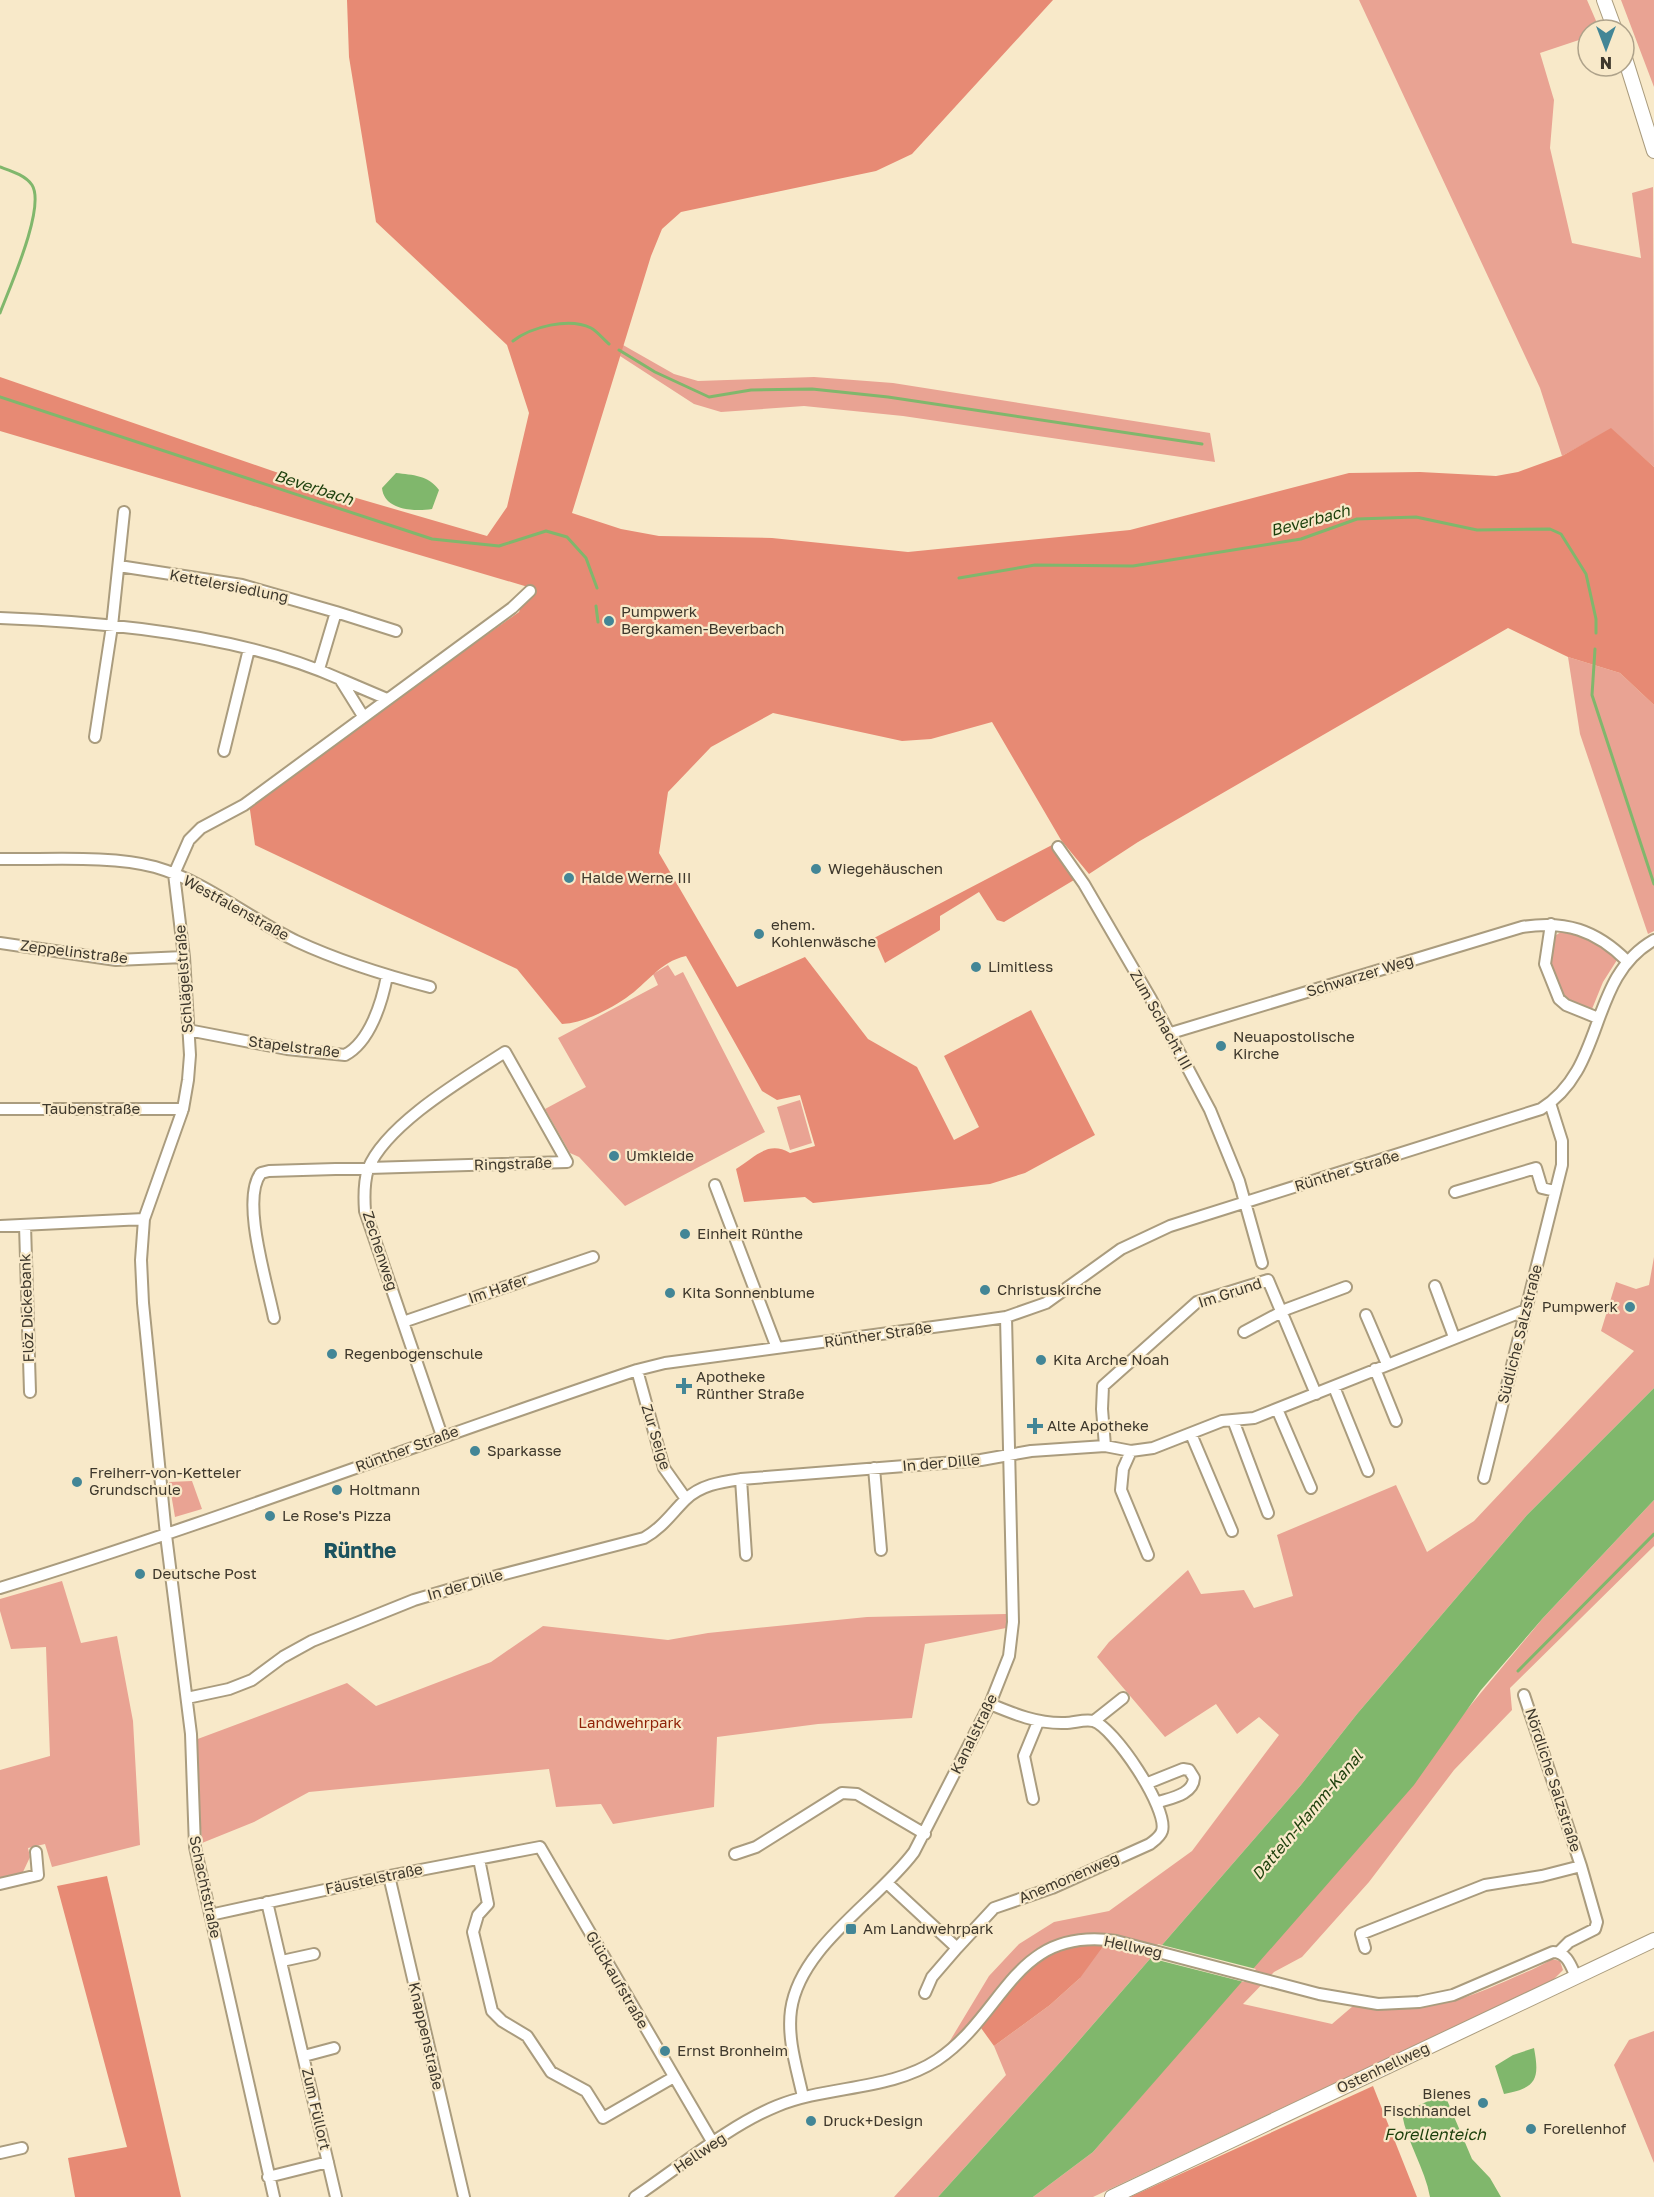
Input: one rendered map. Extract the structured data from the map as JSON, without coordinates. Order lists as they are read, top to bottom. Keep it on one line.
{"streets":{"main road":["Ostenhellweg"],"street":["Kettelersiedlung","Westfalenstraße","Zeppelinstraße","Schwarzer Weg","Schlägelstraße","Zum Schacht III","Stapelstraße","Taubenstraße","Ringstraße","Rünther Straße","Zechenweg","Im Hafer","Im Grund","Flöz Dickebank","Südliche Salzstraße","Zur Seige","In der Dille","Kanalstraße","Nördliche Salzstraße","Anemonenweg","Fäustelstraße","Schachtstraße","Hellweg","Glückaufstraße","Knappenstraße","Zum Füllort"]},"crossings":[["Westfalenstraße","Schlägelstraße"],["Westfalenstraße","Stapelstraße"],["Zeppelinstraße","Schlägelstraße"],["Schwarzer Weg","Zum Schacht III"],["Schwarzer Weg","Rünther Straße"],["Schlägelstraße","Stapelstraße"],["Schlägelstraße","Taubenstraße"],["Schlägelstraße","Rünther Straße"],["Schlägelstraße","Schachtstraße"],["Zum Schacht III","Rünther Straße"],["Zum Schacht III","Im Grund"],["Ringstraße","Zechenweg"],["Rünther Straße","Zechenweg"],["Rünther Straße","Im Grund"],["Rünther Straße","Südliche Salzstraße"],["Rünther Straße","Zur Seige"],["Rünther Straße","Kanalstraße"],["Rünther Straße","Schachtstraße"],["Zechenweg","Im Hafer"],["Im Grund","In der Dille"],["Zur Seige","In der Dille"],["In der Dille","Kanalstraße"],["In der Dille","Schachtstraße"],["Kanalstraße","Hellweg"],["Nördliche Salzstraße","Hellweg"],["Fäustelstraße","Schachtstraße"],["Fäustelstraße","Glückaufstraße"],["Fäustelstraße","Knappenstraße"],["Fäustelstraße","Zum Füllort"],["Schachtstraße","Zum Füllort"],["Hellweg","Glückaufstraße"]],"districts":["Rünthe"],"water":["Beverbach","Datteln-Hamm-Kanal","Forellenteich"],"parks":["Landwehrpark"],"places":{"other":["Pumpwerk Bergkamen-Beverbach","Wiegehäuschen","Halde Werne III","ehem. Kohlenwäsche","Limitless","Neuapostolische Kirche","Umkleide","Einheit Rünthe","Christuskirche","Kita Sonnenblume","Pumpwerk","Regenbogenschule","Kita Arche Noah","Sparkasse","Freiherr-von-Ketteler Grundschule","Holtmann","Le Rose's Pizza","Deutsche Post","Ernst Bronheim","Bienes Fischhandel","Druck+Design","Forellenhof"],"health":["Apotheke Rünther Straße","Alte Apotheke"],"transit":["Am Landwehrpark"]},"north":"bottom"}
